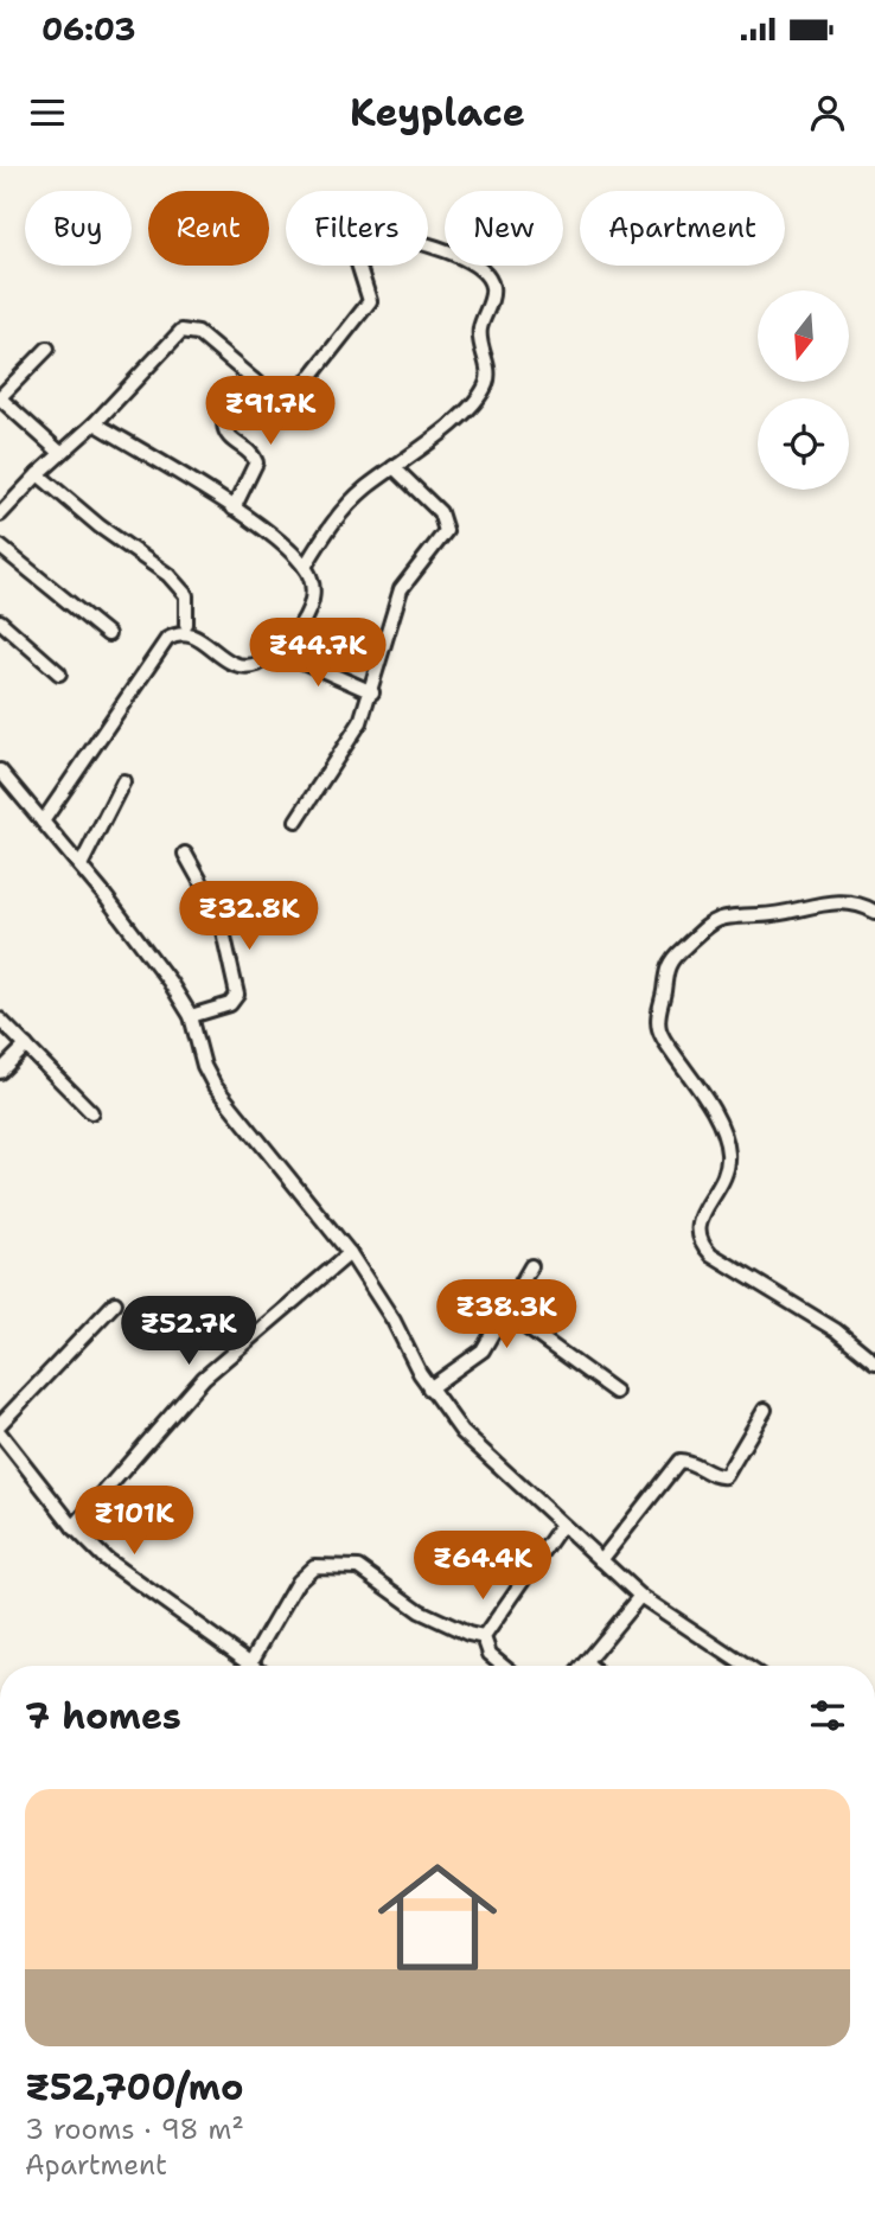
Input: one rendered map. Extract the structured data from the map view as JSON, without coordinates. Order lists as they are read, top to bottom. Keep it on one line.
{"north":"bottom","page":{"status":"06:03","header":"Keyplace","chip":["Buy","Rent","Filters","New","Apartment"],"price":["₹91.7K","₹44.7K","₹32.8K","₹38.3K","₹52.7K","₹101K","₹64.4K"],"heading":"7 homes","list":[{"name":"₹52,700/mo","note":"3 rooms · 98 m² · Apartment"}]}}
